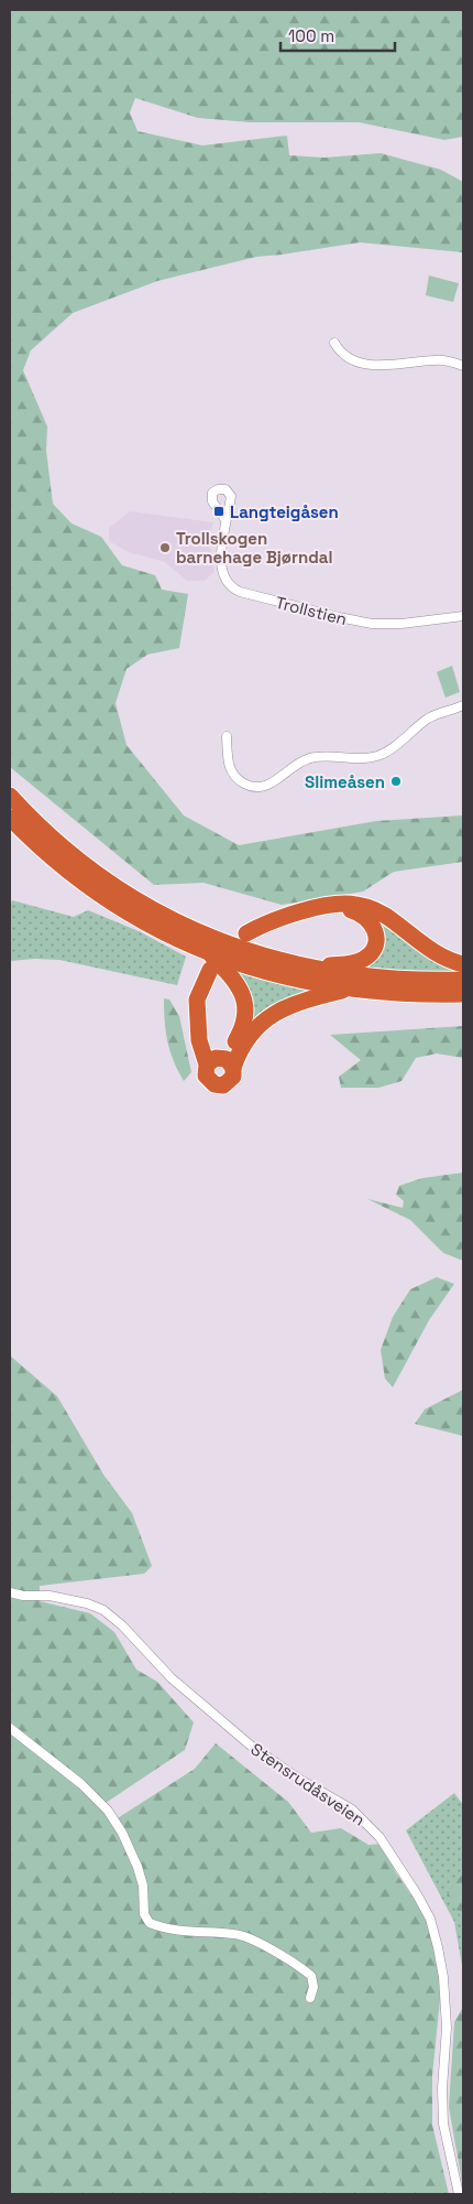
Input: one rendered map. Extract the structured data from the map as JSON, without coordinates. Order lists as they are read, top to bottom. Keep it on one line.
{"streets":{"street":["Trollstien","Stensrudåsveien"]},"places":{"transit":["Langteigåsen"],"other":["Trollskogen barnehage Bjørndal","Slimeåsen"]},"scale_bar":"100 m"}
